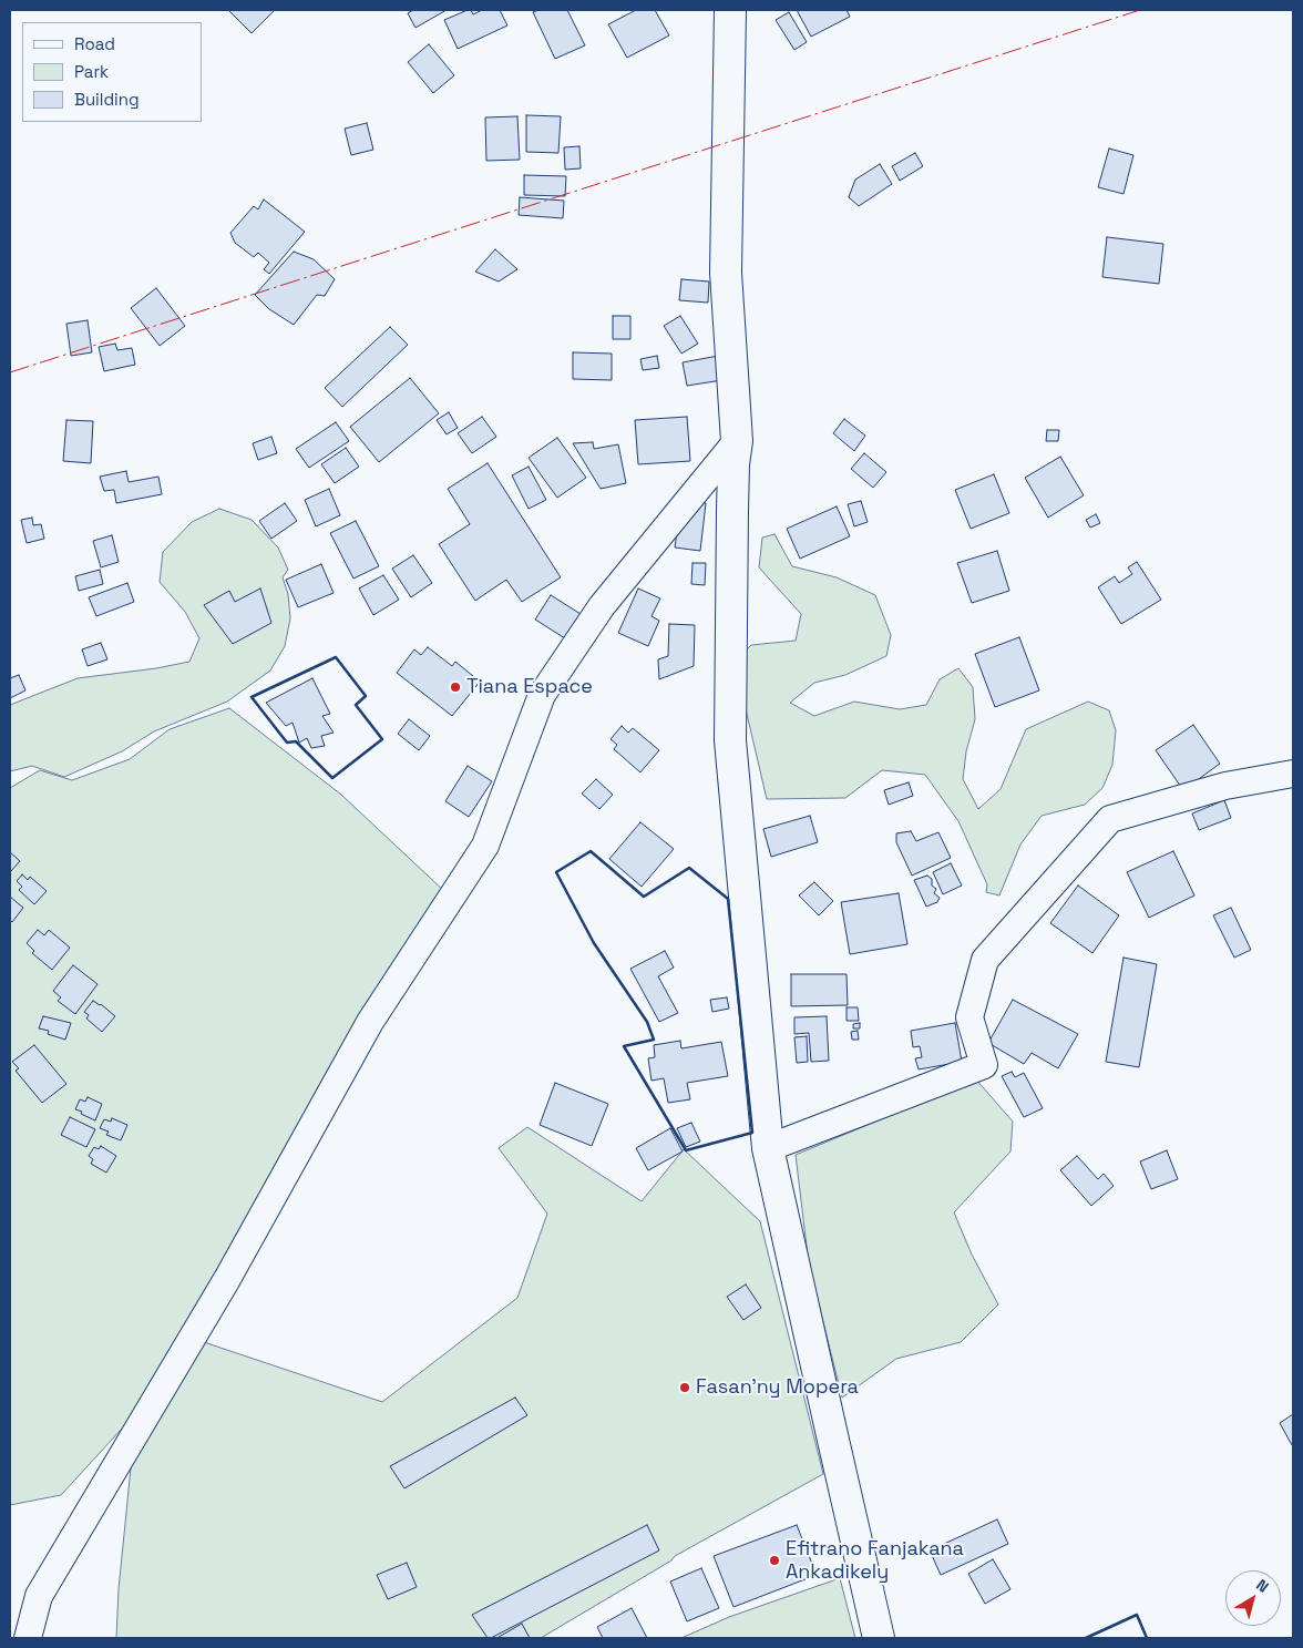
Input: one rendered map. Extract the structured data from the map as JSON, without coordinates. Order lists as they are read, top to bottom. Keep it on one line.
{"places":["Tiana Espace","Fasan'ny Mopera","Efitrano Fanjakana Ankadikely"],"legend":["Road","Park","Building"],"north":"top right"}
